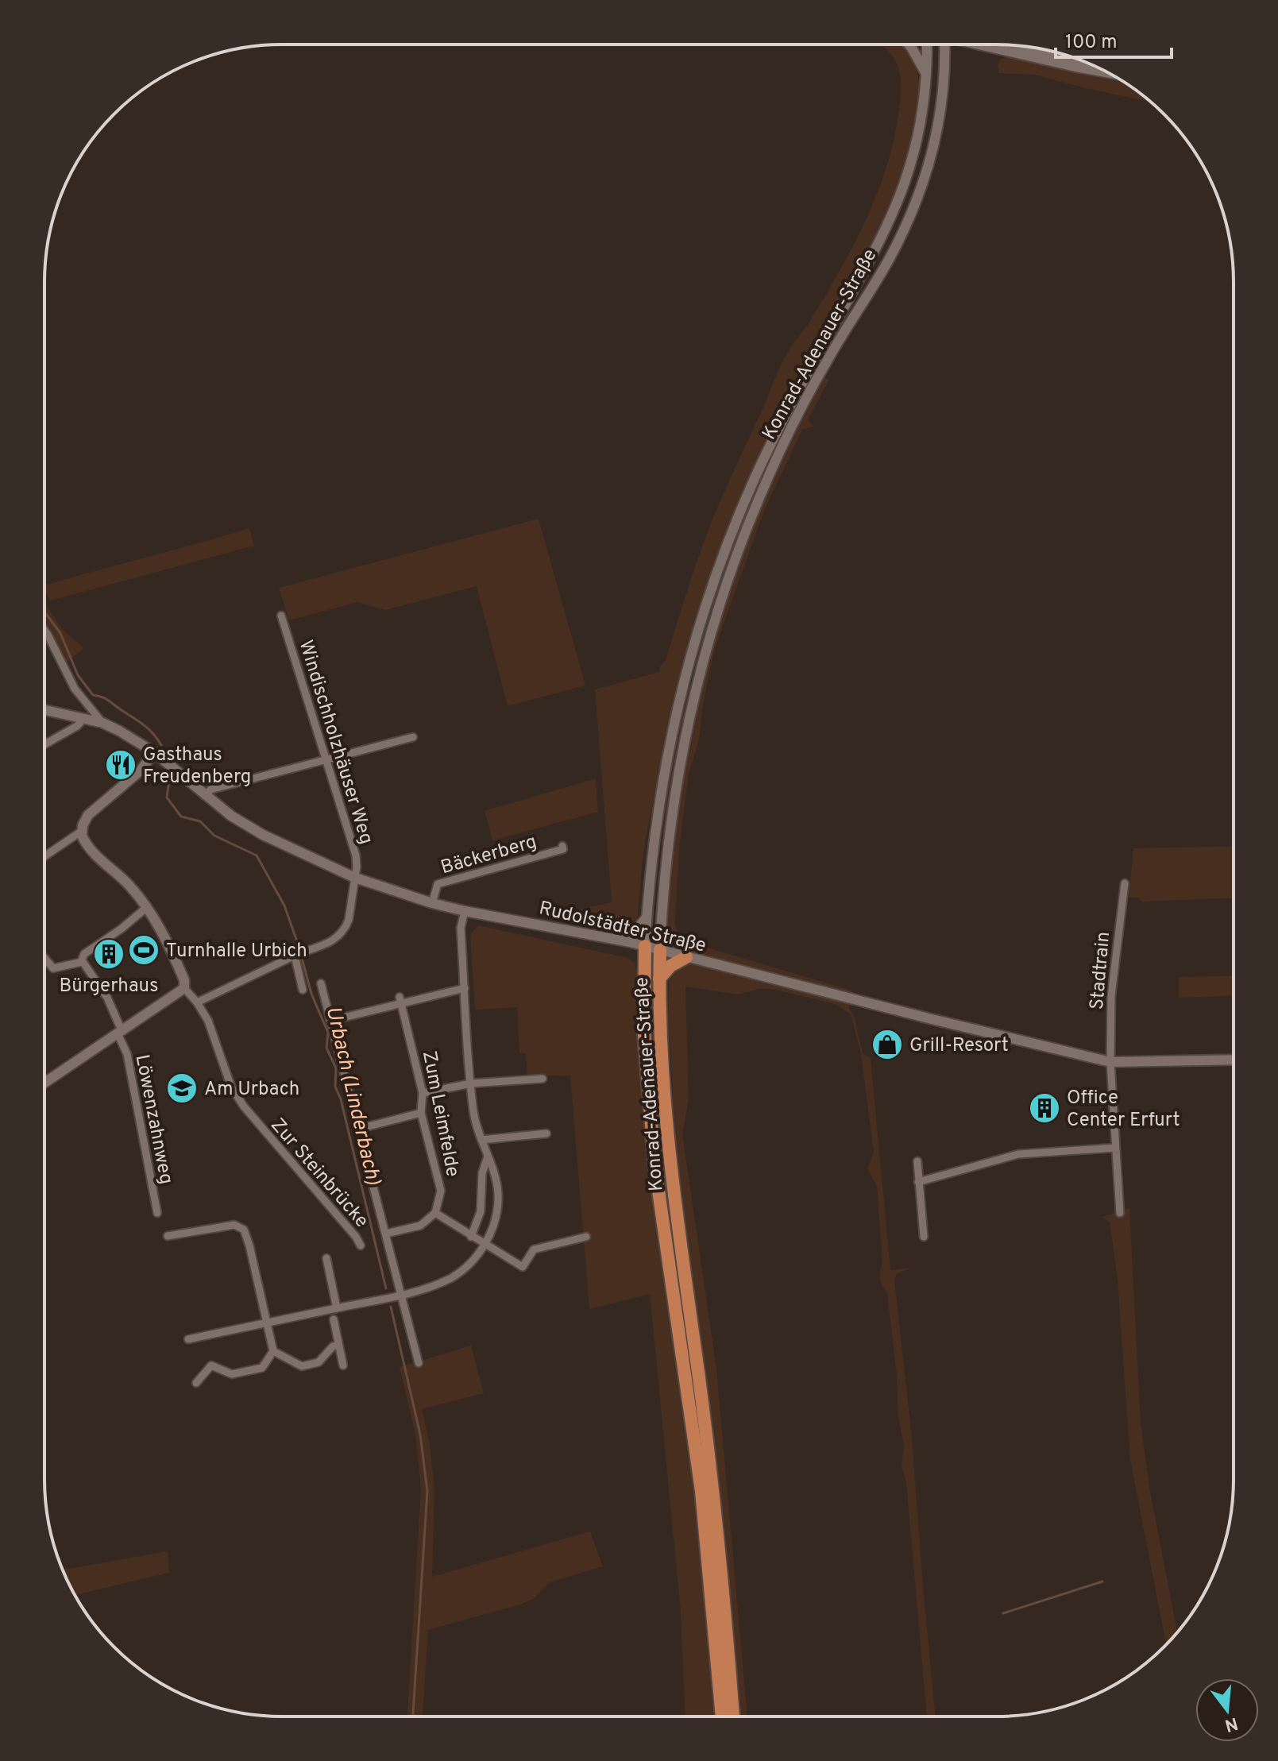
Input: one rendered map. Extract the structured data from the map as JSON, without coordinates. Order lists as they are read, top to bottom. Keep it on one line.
{"streets":{"highway":["Konrad-Adenauer-Straße"],"main road":["Rudolstädter Straße"],"street":["Windischholzhäuser Weg","Bäckerberg","Stadtrain","Zum Leimfelde","Löwenzahnweg","Zur Steinbrücke"]},"crossings":[["Konrad-Adenauer-Straße","Rudolstädter Straße"],["Windischholzhäuser Weg","Rudolstädter Straße"],["Windischholzhäuser Weg","Zur Steinbrücke"],["Bäckerberg","Rudolstädter Straße"],["Rudolstädter Straße","Stadtrain"]],"water":["Urbach (Linderbach)"],"places":{"restaurant":["Gasthaus Freudenberg"],"sports":["Turnhalle Urbich"],"building":["Bürgerhaus","Office Center Erfurt"],"shop":["Grill-Resort"],"school or university":["Am Urbach"]},"scale_bar":"100 m","north":"bottom"}
